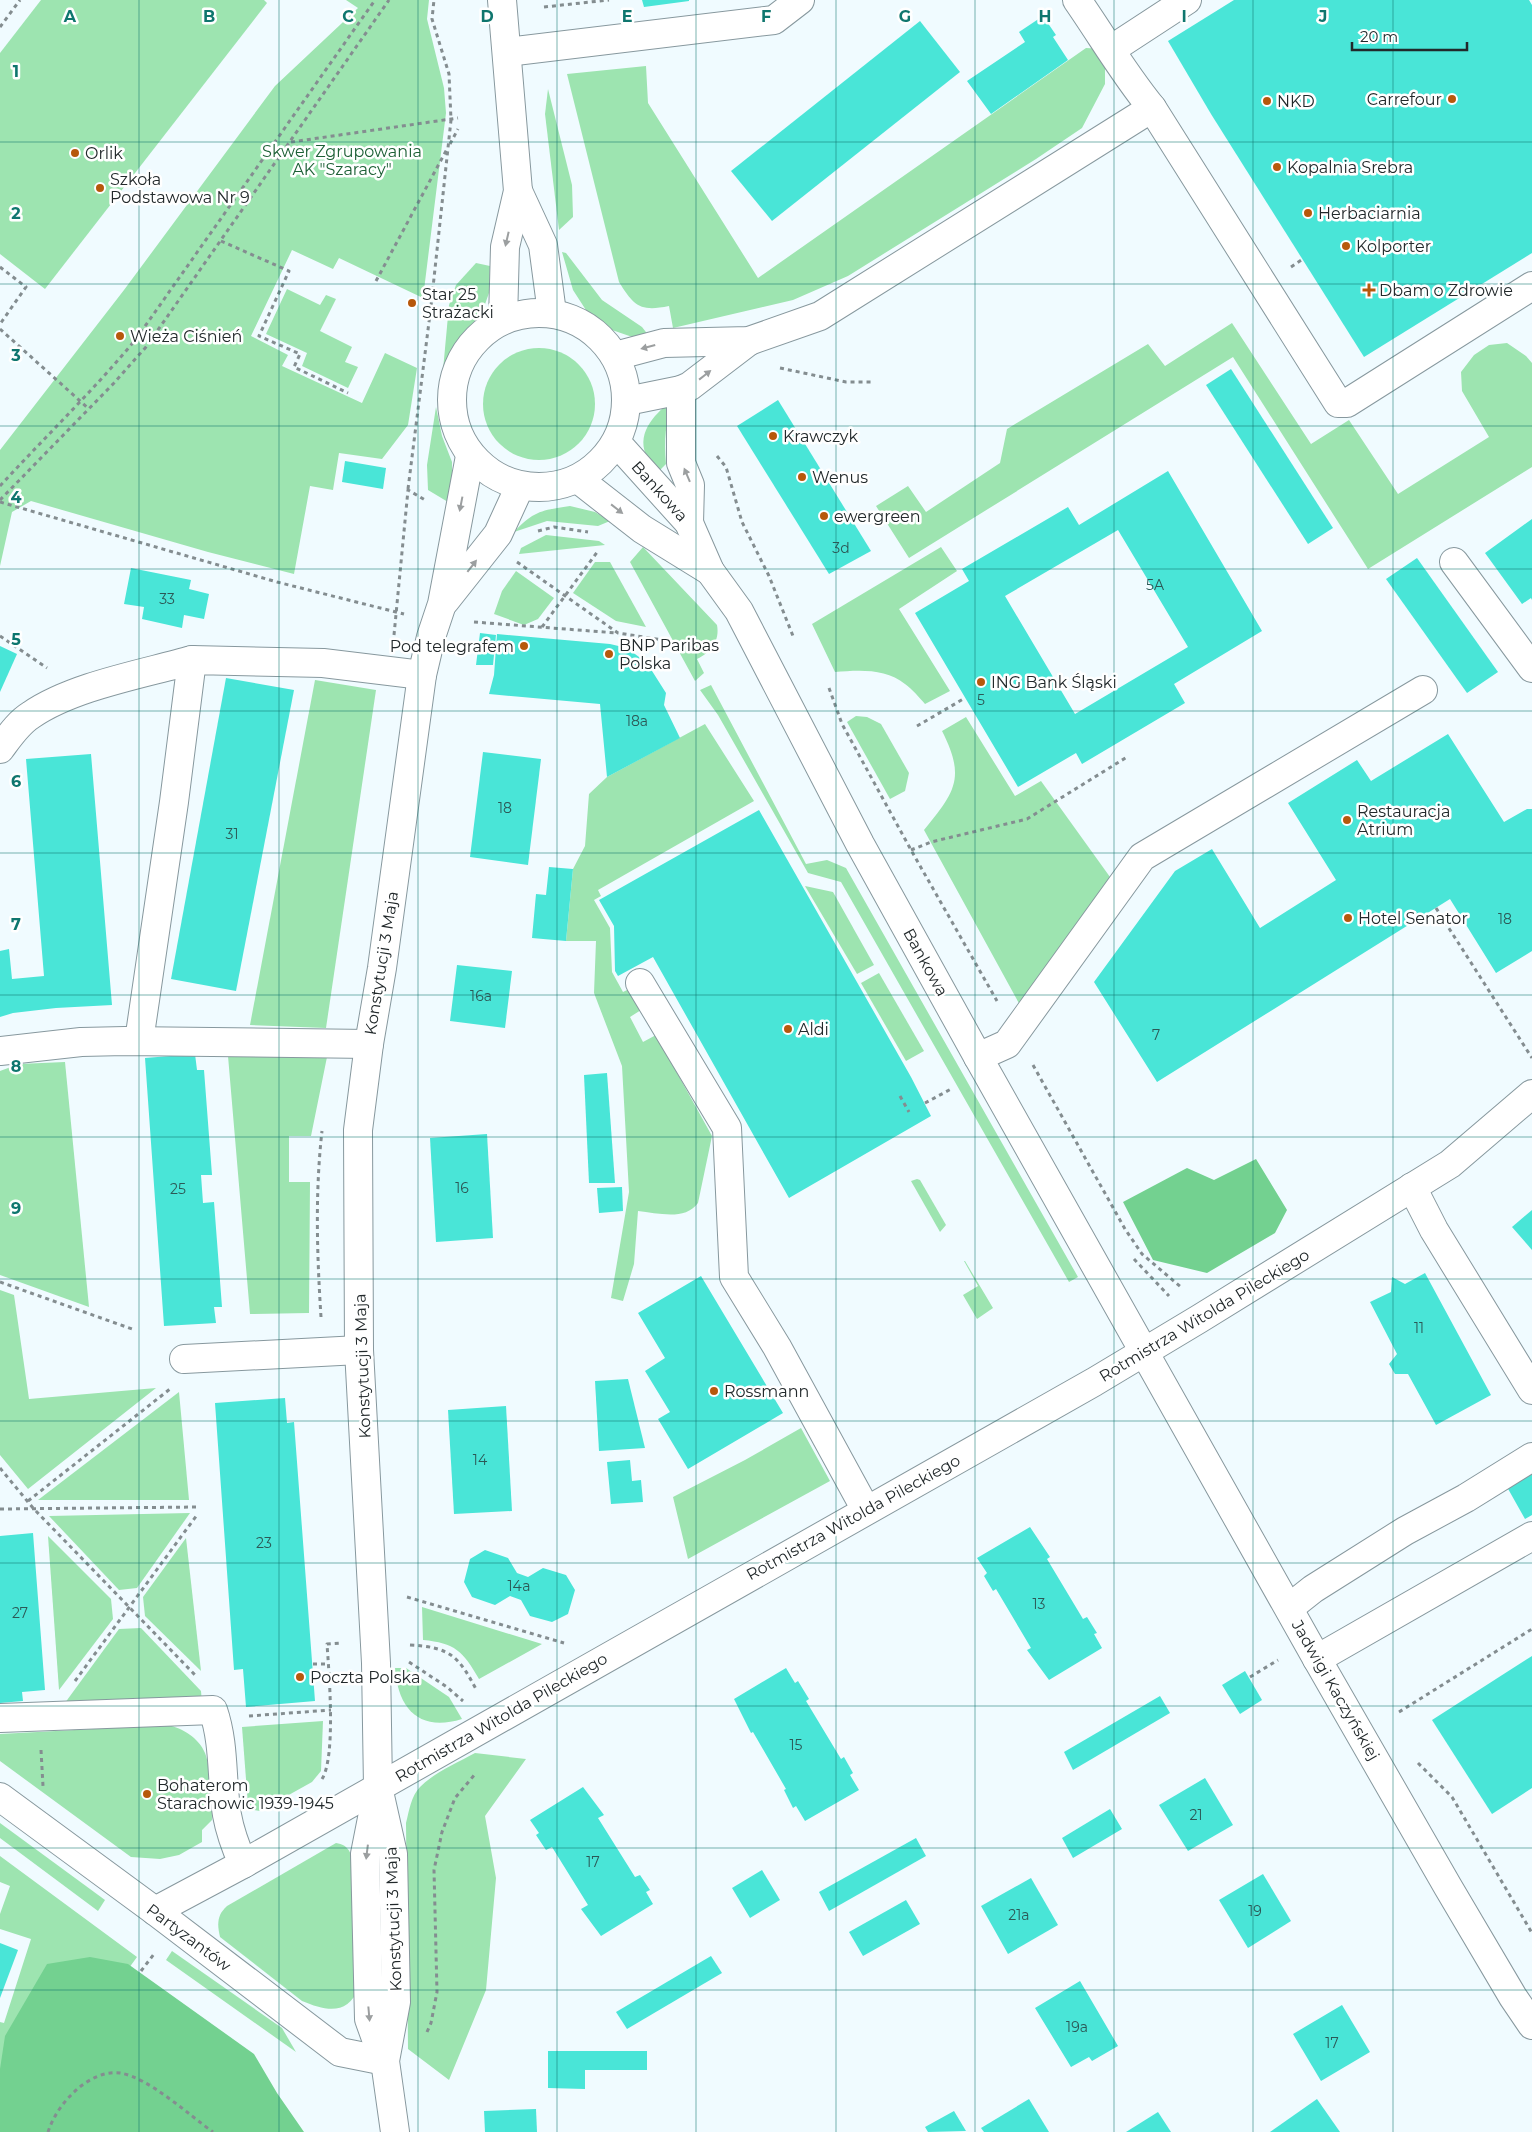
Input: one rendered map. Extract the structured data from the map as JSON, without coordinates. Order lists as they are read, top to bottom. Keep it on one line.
{"streets":{"street":["Bankowa","Konstytucji 3 Maja","Rotmistrza Witolda Pileckiego","Jadwigi Kaczyńskiej","Partyzantów"]},"crossings":[["Bankowa","Konstytucji 3 Maja"],["Bankowa","Rotmistrza Witolda Pileckiego"],["Bankowa","Jadwigi Kaczyńskiej"],["Konstytucji 3 Maja","Rotmistrza Witolda Pileckiego"],["Konstytucji 3 Maja","Partyzantów"],["Rotmistrza Witolda Pileckiego","Jadwigi Kaczyńskiej"],["Rotmistrza Witolda Pileckiego","Partyzantów"]],"parks":["Skwer Zgrupowania AK \"Szaracy\""],"places":{"other":["Carrefour","NKD","Orlik","Kopalnia Srebra","Szkoła Podstawowa Nr 9","Herbaciarnia","Kolporter","Star 25 Strażacki","Wieża Ciśnień","Krawczyk","Wenus","ewergreen","Pod telegrafem","BNP Paribas Polska","ING Bank Śląski","Restauracja Atrium","Hotel Senator","Aldi","Rossmann","Poczta Polska","Bohaterom Starachowic 1939-1945"],"health":["Dbam o Zdrowie"]},"house_numbers":["3d","5A","33","5","18a","18","31","18","16a","7","16","25","11","14","23","14a","13","27","15","21","17","19","21a","19a","17"],"scale_bar":"20 m","grid":{"columns":["A","B","C","D","E","F","G","H","I","J"],"rows":["1","2","3","4","5","6","7","8","9"]}}
